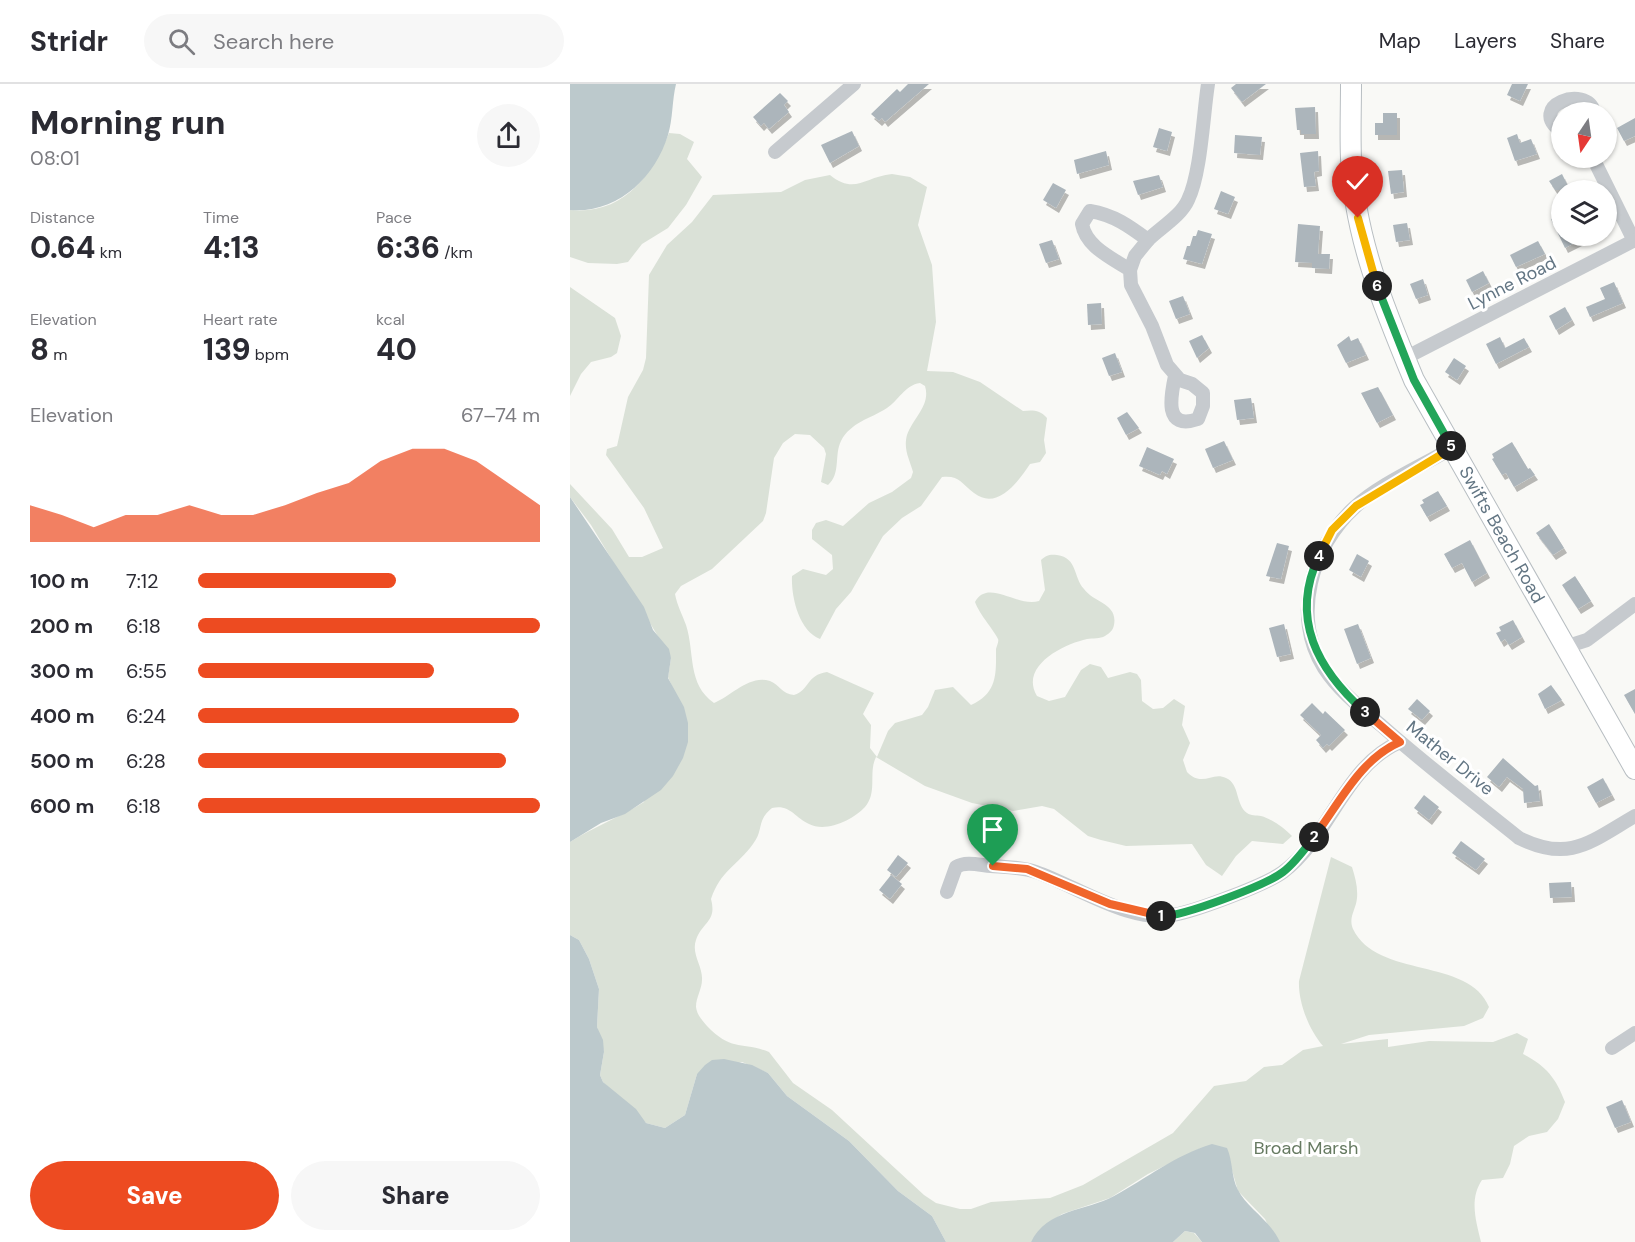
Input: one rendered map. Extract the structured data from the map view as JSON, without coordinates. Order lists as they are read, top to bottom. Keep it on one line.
{"streets":{"street":["Lynne Road","Swifts Beach Road","Mather Drive"]},"crossings":[["Lynne Road","Swifts Beach Road"],["Swifts Beach Road","Mather Drive"]],"parks":["Broad Marsh"],"north":"bottom","page":{"header":"Stridr","search":"Search here","nav":["Map","Layers","Share"],"heading":["Morning run","08:01"],"stats":[["Distance","0.64 km"],["Time","4:13"],["Pace","6:36 /km"],["Elevation","8 m"],["Heart rate","139 bpm"],["kcal","40"]],"pins":["6","5","4","3","2","1"],"chart":["Elevation","67–74 m"],"list":[{"name":"100 m","note":"7:12"},{"name":"200 m","note":"6:18"},{"name":"300 m","note":"6:55"},{"name":"400 m","note":"6:24"},{"name":"500 m","note":"6:28"},{"name":"600 m","note":"6:18"}],"buttons":["Save","Share"]}}
